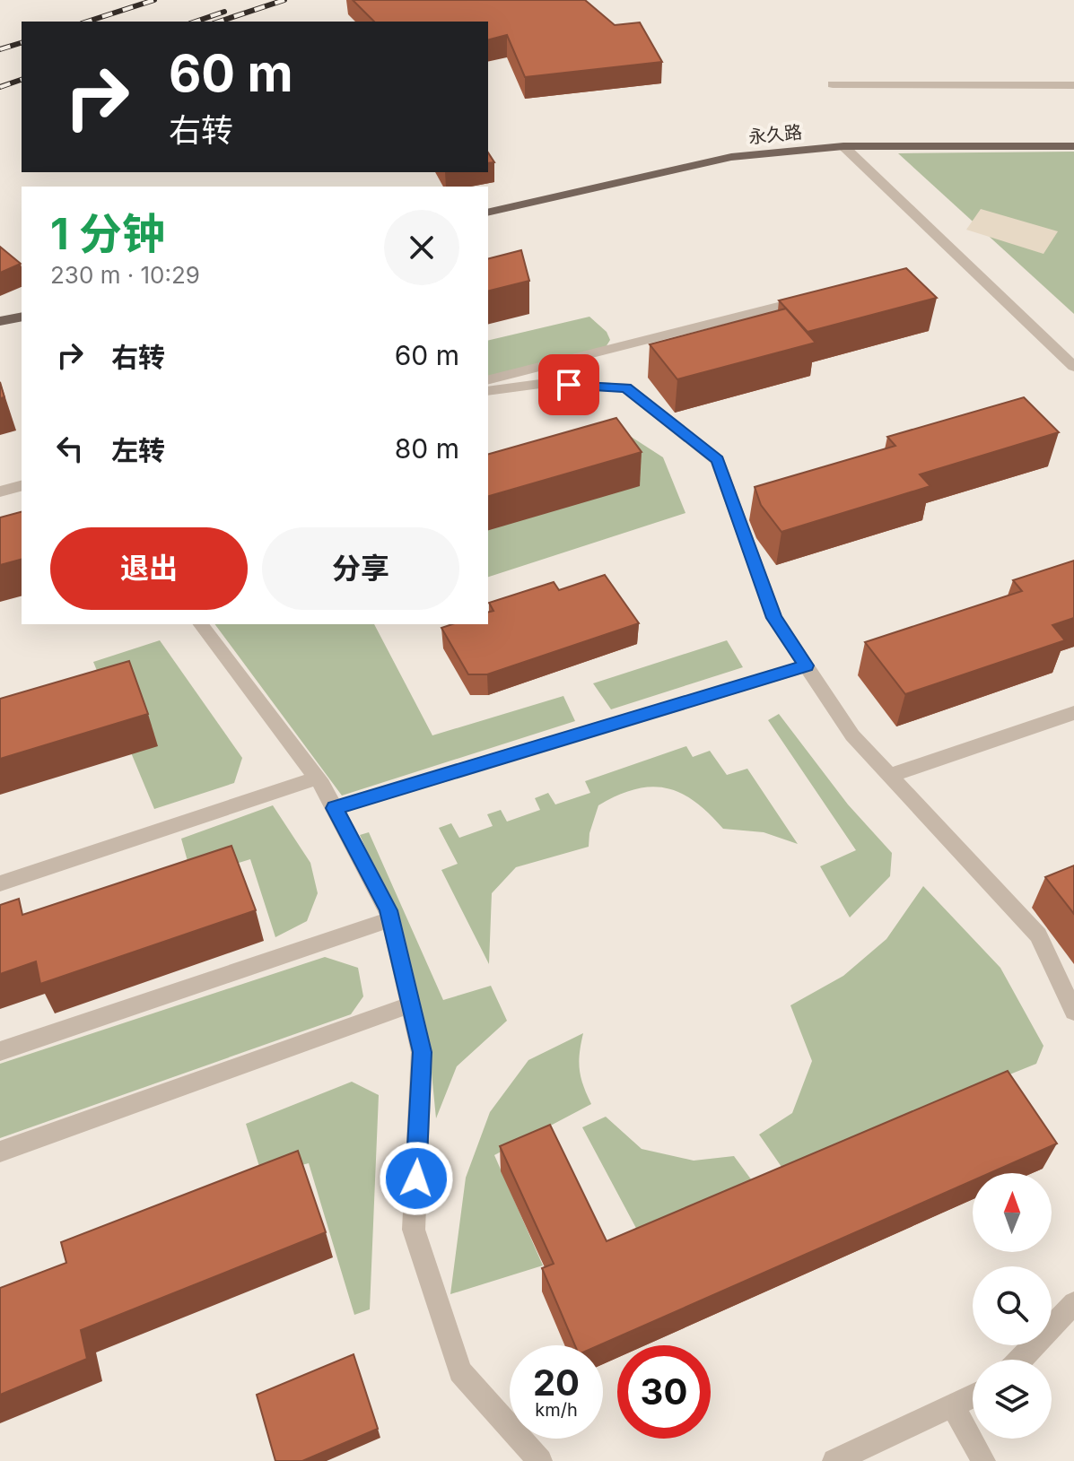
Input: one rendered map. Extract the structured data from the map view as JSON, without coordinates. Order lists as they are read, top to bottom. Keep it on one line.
{"streets":{"main road":["永久路"]},"north":"top","page":{"turn":["60 m","右转"],"heading":["1 分钟","230 m · 10:29"],"list":[{"name":"右转","value":"60 m"},{"name":"左转","value":"80 m"}],"buttons":["退出","分享"],"speed":"20 km/h","limit":"30"}}
